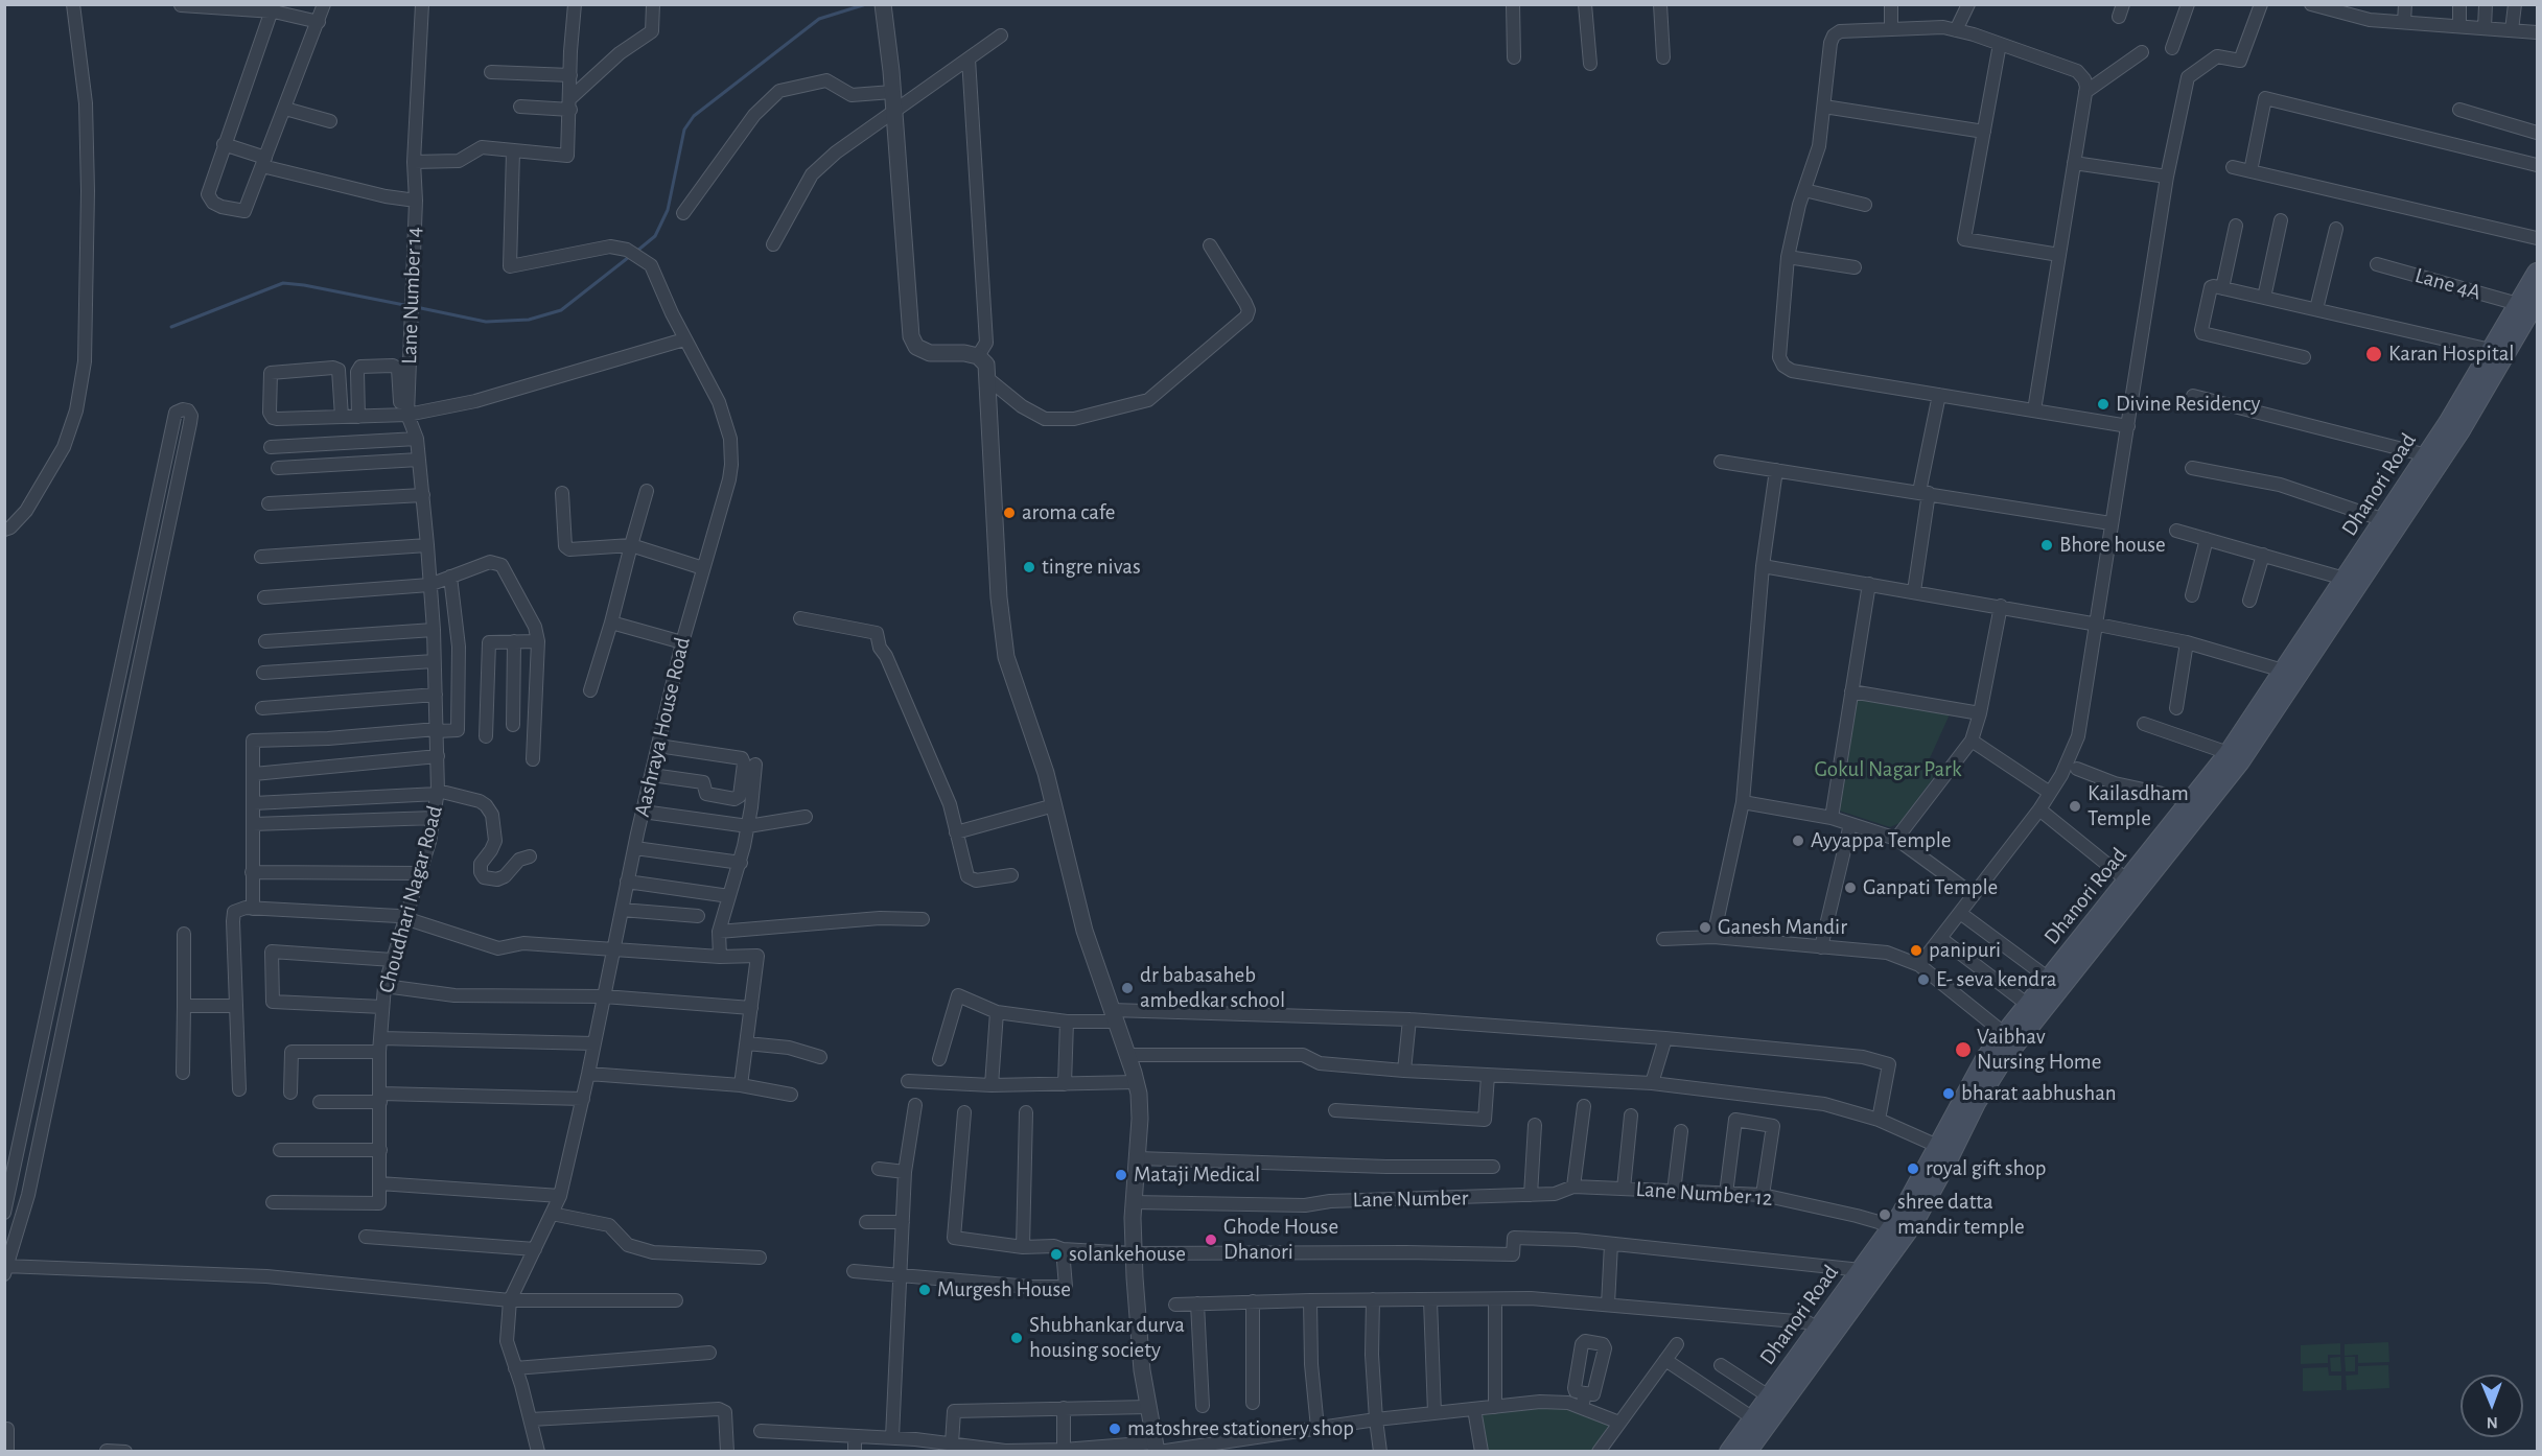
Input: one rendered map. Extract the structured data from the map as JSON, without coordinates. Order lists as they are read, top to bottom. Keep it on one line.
{"streets":{"main road":["Dhanori Road"],"street":["Lane 4A","Lane Number 14","Aashraya House Road","Choudhari Nagar Road","Lane Number 12","Lane Number"]},"crossings":[["Lane 4A","Dhanori Road"],["Lane Number 14","Choudhari Nagar Road"],["Dhanori Road","Lane Number 12"],["Lane Number 12","Lane Number"]],"parks":["Gokul Nagar Park"],"places":["Karan Hospital","Divine Residency","aroma cafe","Bhore house","tingre nivas","Kailasdham Temple","Ayyappa Temple","Ganpati Temple","Ganesh Mandir","panipuri","E- seva kendra","dr babasaheb ambedkar school","Vaibhav Nursing Home","bharat aabhushan","royal gift shop","Mataji Medical","shree datta mandir temple","Ghode House Dhanori","solankehouse","Murgesh House","Shubhankar durva housing society","matoshree stationery shop"],"north":"bottom"}
